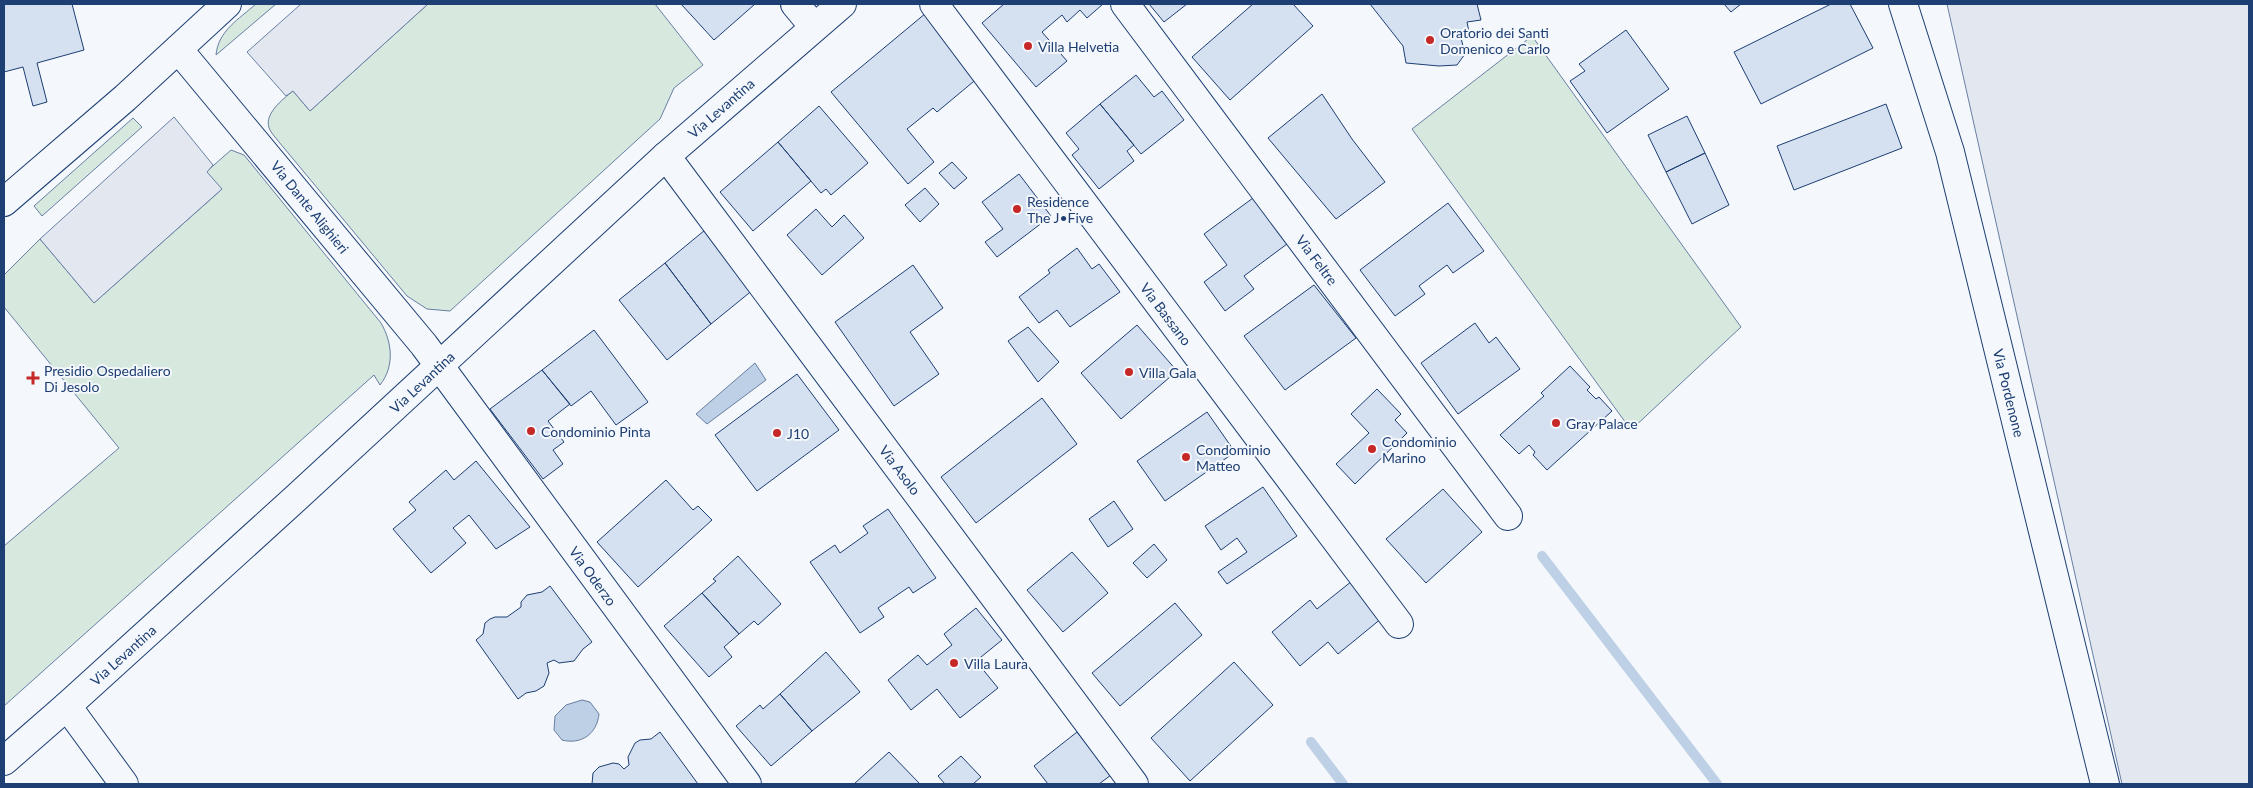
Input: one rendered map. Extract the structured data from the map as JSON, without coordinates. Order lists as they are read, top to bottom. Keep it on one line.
{"streets":{"street":["Via Levantina","Via Dante Alighieri","Via Feltre","Via Bassano","Via Pordenone","Via Asolo","Via Oderzo"]},"crossings":[["Via Levantina","Via Dante Alighieri"],["Via Levantina","Via Asolo"],["Via Levantina","Via Oderzo"],["Via Dante Alighieri","Via Oderzo"]],"places":{"other":["Oratorio dei Santi Domenico e Carlo","Villa Helvetia","Residence The J•Five","Villa Gala","Gray Palace","Condominio Pinta","J10","Condominio Marino","Condominio Matteo","Villa Laura"],"health":["Presidio Ospedaliero Di Jesolo"]}}
